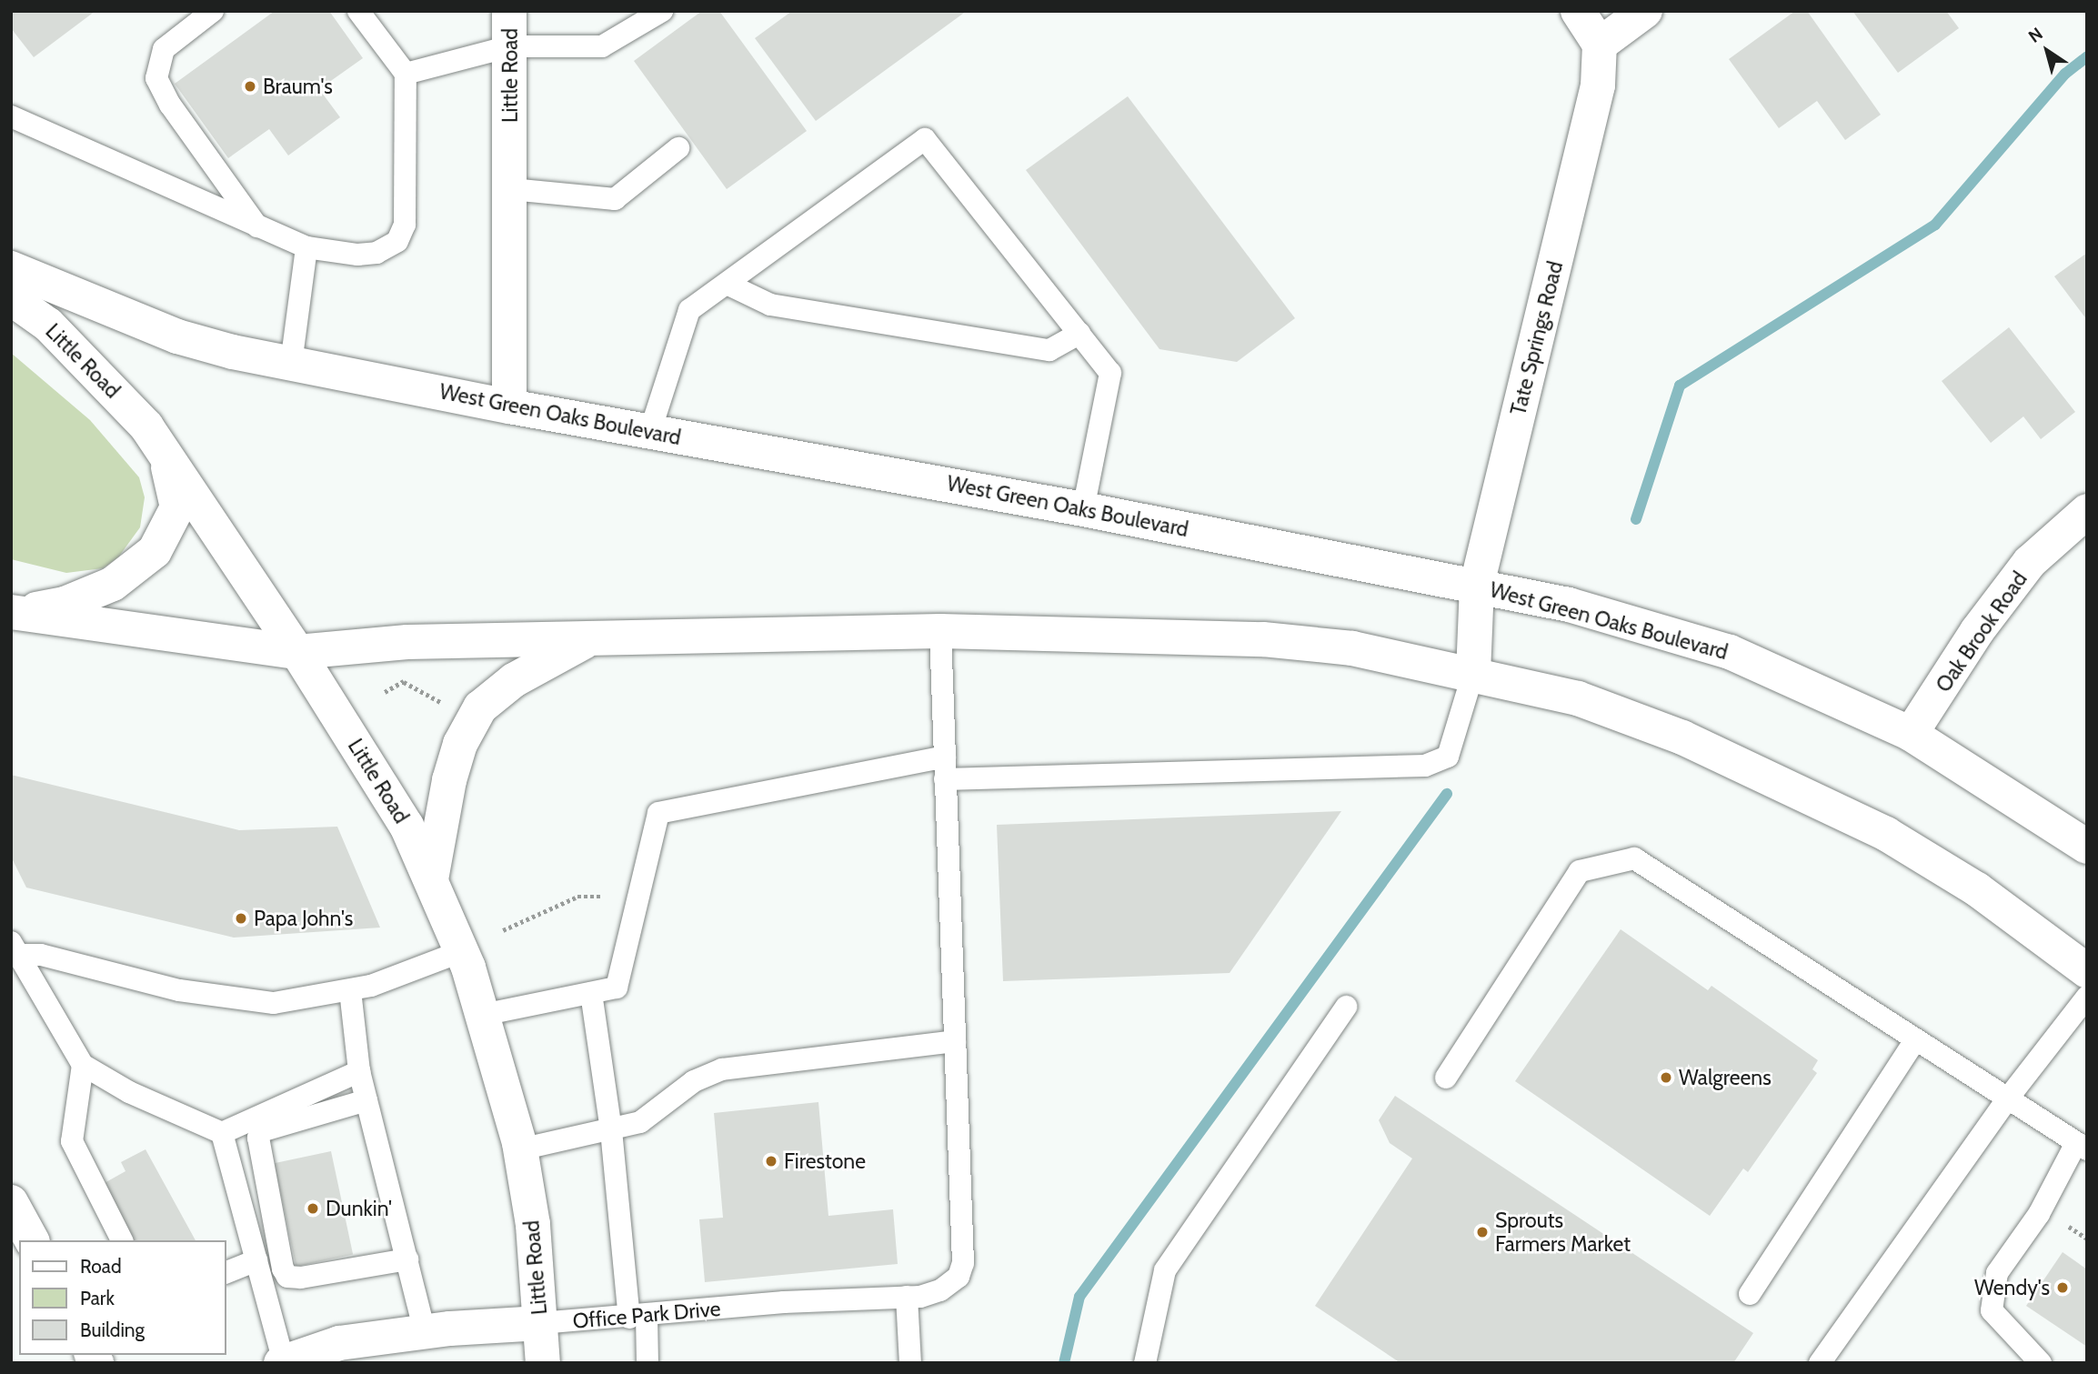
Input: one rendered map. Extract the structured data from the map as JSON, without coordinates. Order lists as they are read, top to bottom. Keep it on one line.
{"streets":{"main road":["Little Road","Tate Springs Road","West Green Oaks Boulevard","Oak Brook Road","Office Park Drive"]},"crossings":[["Little Road","West Green Oaks Boulevard"],["Little Road","Office Park Drive"],["Tate Springs Road","West Green Oaks Boulevard"],["West Green Oaks Boulevard","Oak Brook Road"]],"places":["Braum's","Papa John's","Walgreens","Firestone","Dunkin'","Sprouts Farmers Market","Wendy's"],"legend":["Road","Park","Building"],"north":"top left"}
